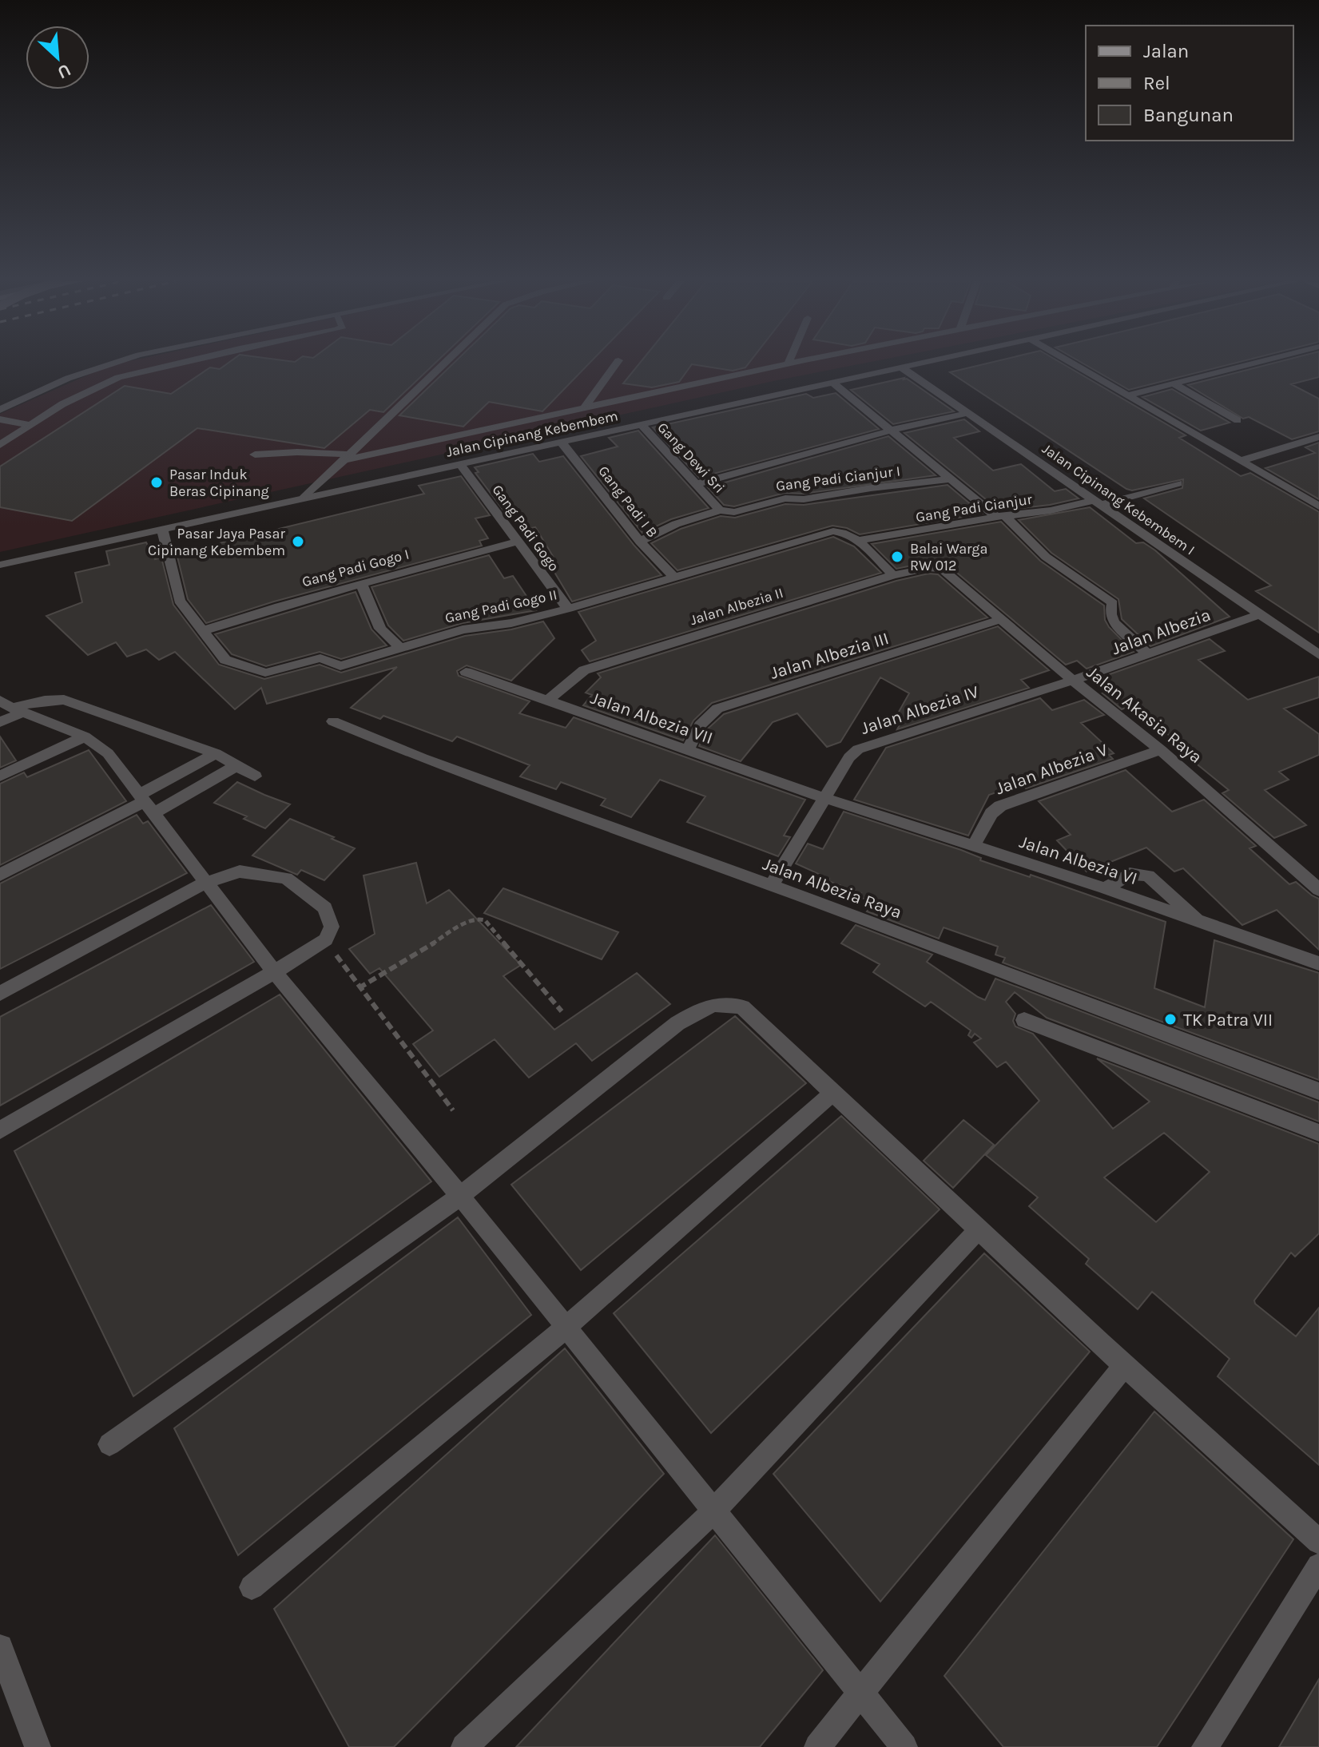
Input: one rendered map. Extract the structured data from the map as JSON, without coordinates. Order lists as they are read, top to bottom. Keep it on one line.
{"streets":{"street":["Jalan Cipinang Kebembem","Gang Dewi Sri","Gang Padi Cianjur I","Jalan Cipinang Kebembem I","Gang Padi I B","Gang Padi Cianjur","Gang Padi Gogo","Gang Padi Gogo I","Gang Padi Gogo II","Jalan Albezia II","Jalan Albezia","Jalan Albezia III","Jalan Albezia IV","Jalan Akasia Raya","Jalan Albezia VII","Jalan Albezia V","Jalan Albezia VI","Jalan Albezia Raya"]},"crossings":[["Jalan Cipinang Kebembem","Gang Dewi Sri"],["Jalan Cipinang Kebembem","Jalan Cipinang Kebembem I"],["Jalan Cipinang Kebembem","Gang Padi I B"],["Jalan Cipinang Kebembem","Gang Padi Gogo"],["Gang Dewi Sri","Gang Padi Cianjur I"],["Gang Padi Cianjur I","Gang Padi I B"],["Jalan Cipinang Kebembem I","Gang Padi Cianjur"],["Jalan Cipinang Kebembem I","Jalan Albezia"],["Gang Padi I B","Gang Padi Gogo II"],["Gang Padi Cianjur","Gang Padi Gogo II"],["Gang Padi Gogo","Gang Padi Gogo I"],["Gang Padi Gogo","Gang Padi Gogo II"],["Gang Padi Gogo I","Gang Padi Gogo II"],["Jalan Albezia II","Jalan Akasia Raya"],["Jalan Albezia II","Jalan Albezia VII"],["Jalan Albezia","Jalan Albezia IV"],["Jalan Albezia","Jalan Akasia Raya"],["Jalan Albezia III","Jalan Akasia Raya"],["Jalan Albezia III","Jalan Albezia VII"],["Jalan Albezia IV","Jalan Akasia Raya"],["Jalan Albezia IV","Jalan Albezia VII"],["Jalan Albezia IV","Jalan Albezia VI"],["Jalan Albezia IV","Jalan Albezia Raya"],["Jalan Akasia Raya","Jalan Albezia V"],["Jalan Albezia VII","Jalan Albezia VI"],["Jalan Albezia V","Jalan Albezia VI"]],"places":["Pasar Induk Beras Cipinang","Pasar Jaya Pasar Cipinang Kebembem","Balai Warga RW 012","TK Patra VII"],"legend":["Jalan","Rel","Bangunan"],"north":"bottom right"}
